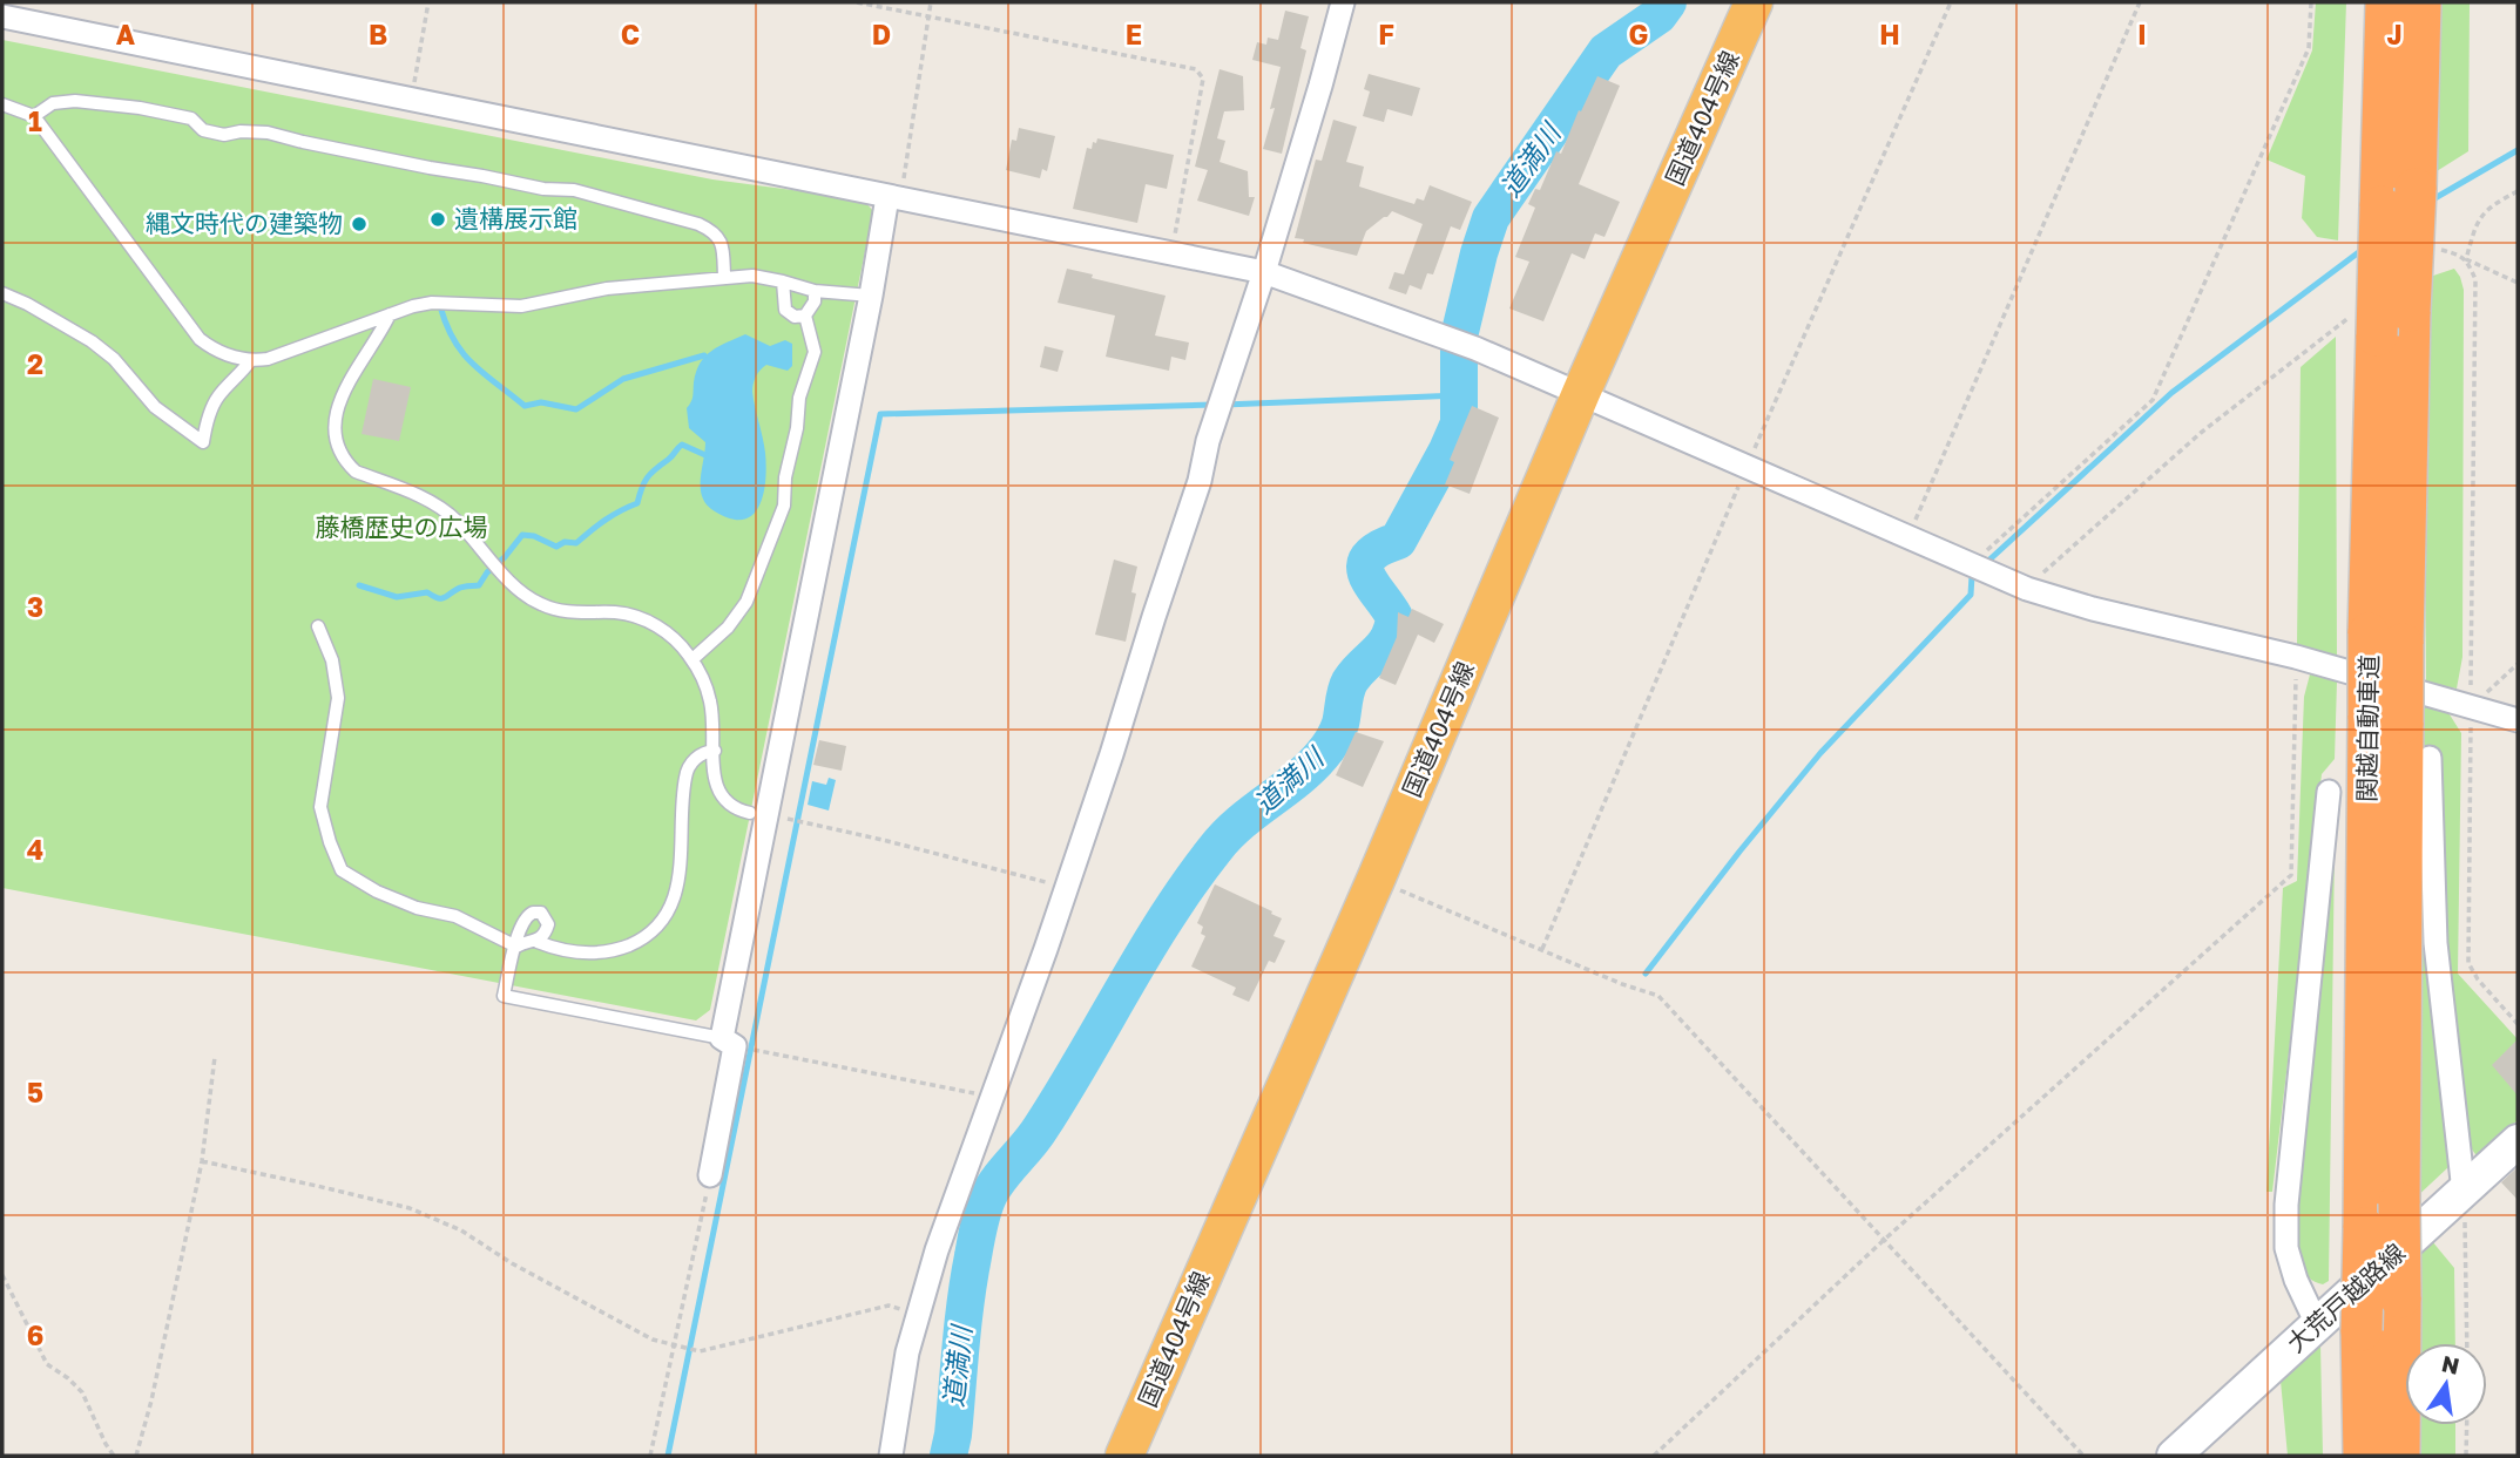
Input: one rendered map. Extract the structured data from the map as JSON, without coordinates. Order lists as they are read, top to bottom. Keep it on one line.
{"streets":{"highway":["国道404号線","関越自動車道"],"main road":["大荒戸越路線"]},"water":["道満川"],"parks":["藤橋歴史の広場"],"places":["遺構展示館","縄文時代の建築物"],"north":"top","grid":{"columns":["A","B","C","D","E","F","G","H","I","J"],"rows":["1","2","3","4","5","6"]}}
